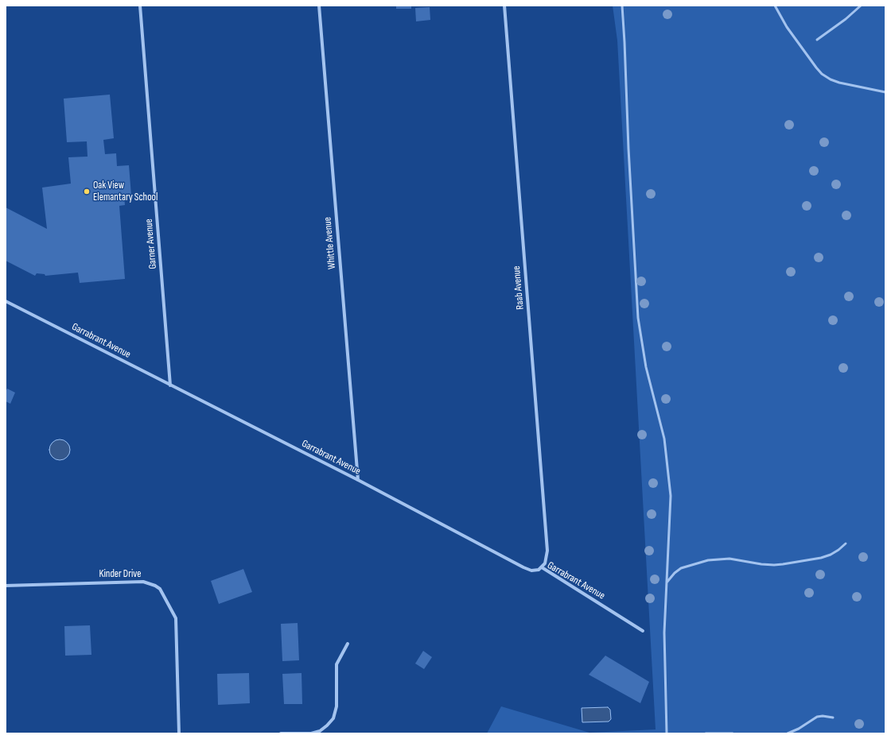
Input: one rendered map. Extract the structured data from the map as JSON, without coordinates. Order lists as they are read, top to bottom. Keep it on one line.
{"streets":{"street":["Whittle Avenue","Garner Avenue","Raab Avenue","Garrabrant Avenue","Kinder Drive"]},"crossings":[["Whittle Avenue","Garrabrant Avenue"],["Garner Avenue","Garrabrant Avenue"],["Raab Avenue","Garrabrant Avenue"]],"places":["Oak View Elemantary School"]}
